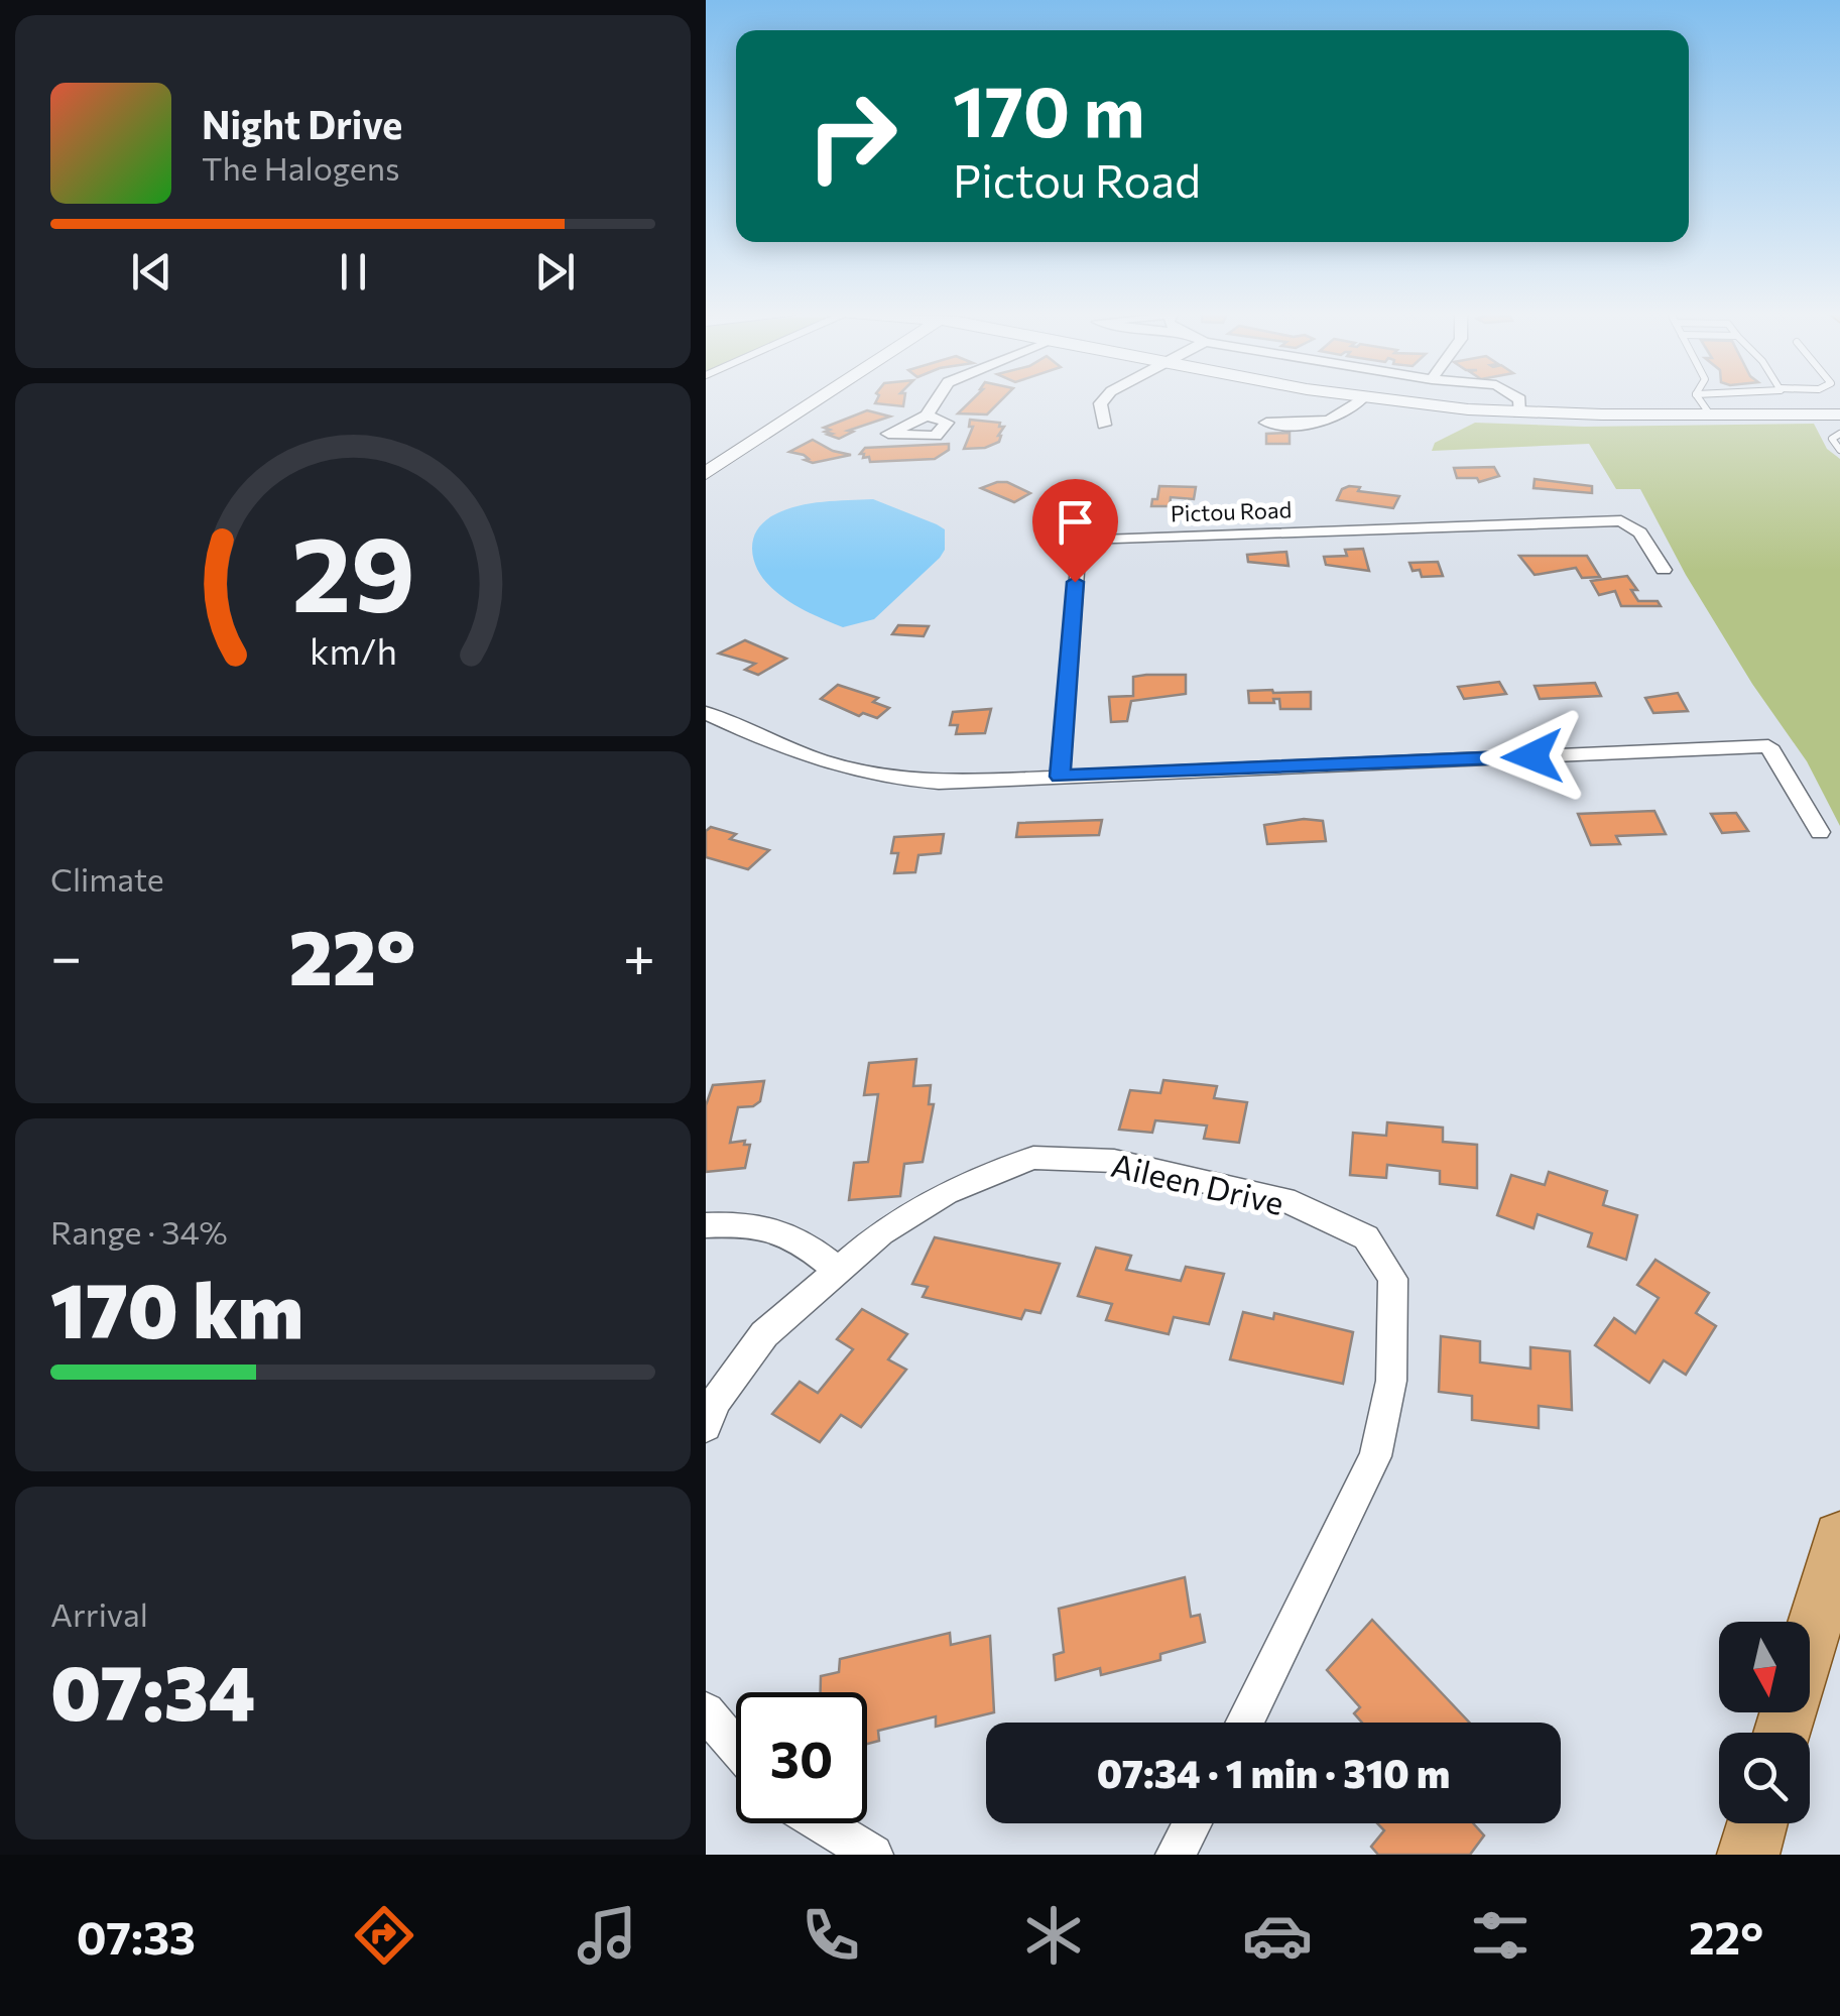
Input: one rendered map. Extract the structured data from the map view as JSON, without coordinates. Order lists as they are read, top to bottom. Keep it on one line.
{"streets":{"street":["Pictou Road","Aileen Drive"]},"north":"bottom","page":{"turn":["170 m","Pictou Road"],"song":["Night Drive","The Halogens"],"tile":["Climate",["Range · 34%","170 km"],["Arrival","07:34"]],"heat":["−","22°","+"],"limit":"30","trip":"07:34 · 1 min · 310 m","tabs":["07:33","22°"],"gauge":["29","km/h"]}}
